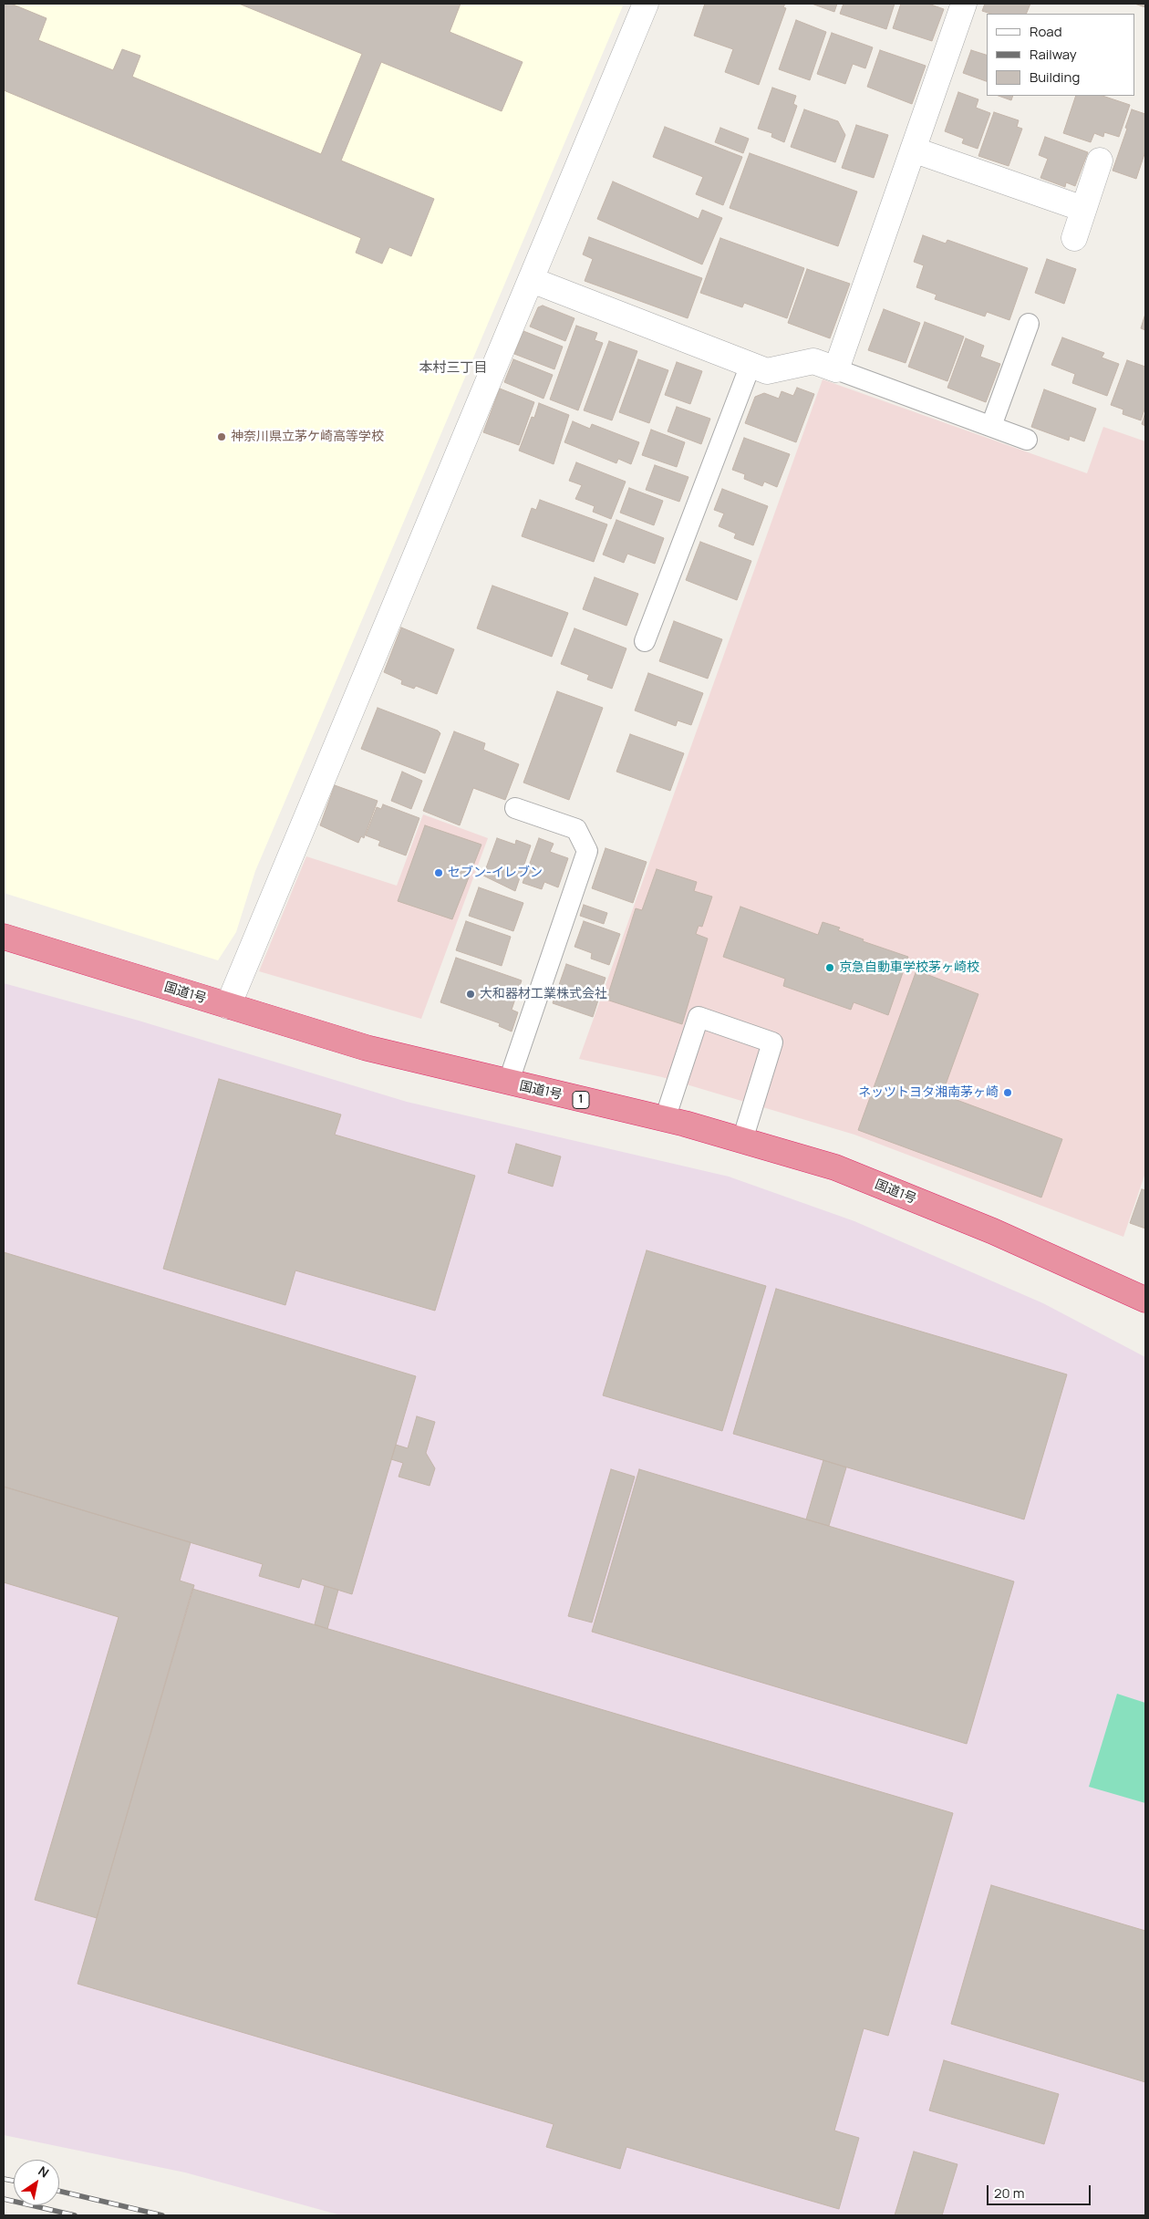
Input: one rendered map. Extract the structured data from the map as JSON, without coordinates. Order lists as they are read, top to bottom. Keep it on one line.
{"streets":{"highway":["国道1号","1"]},"districts":["本村三丁目"],"places":["神奈川県立茅ケ崎高等学校","セブン-イレブン","京急自動車学校茅ヶ崎校","大和器材工業株式会社","ネッツトヨタ湘南茅ヶ崎"],"legend":["Road","Railway","Building"],"scale_bar":"20 m","north":"top right"}
